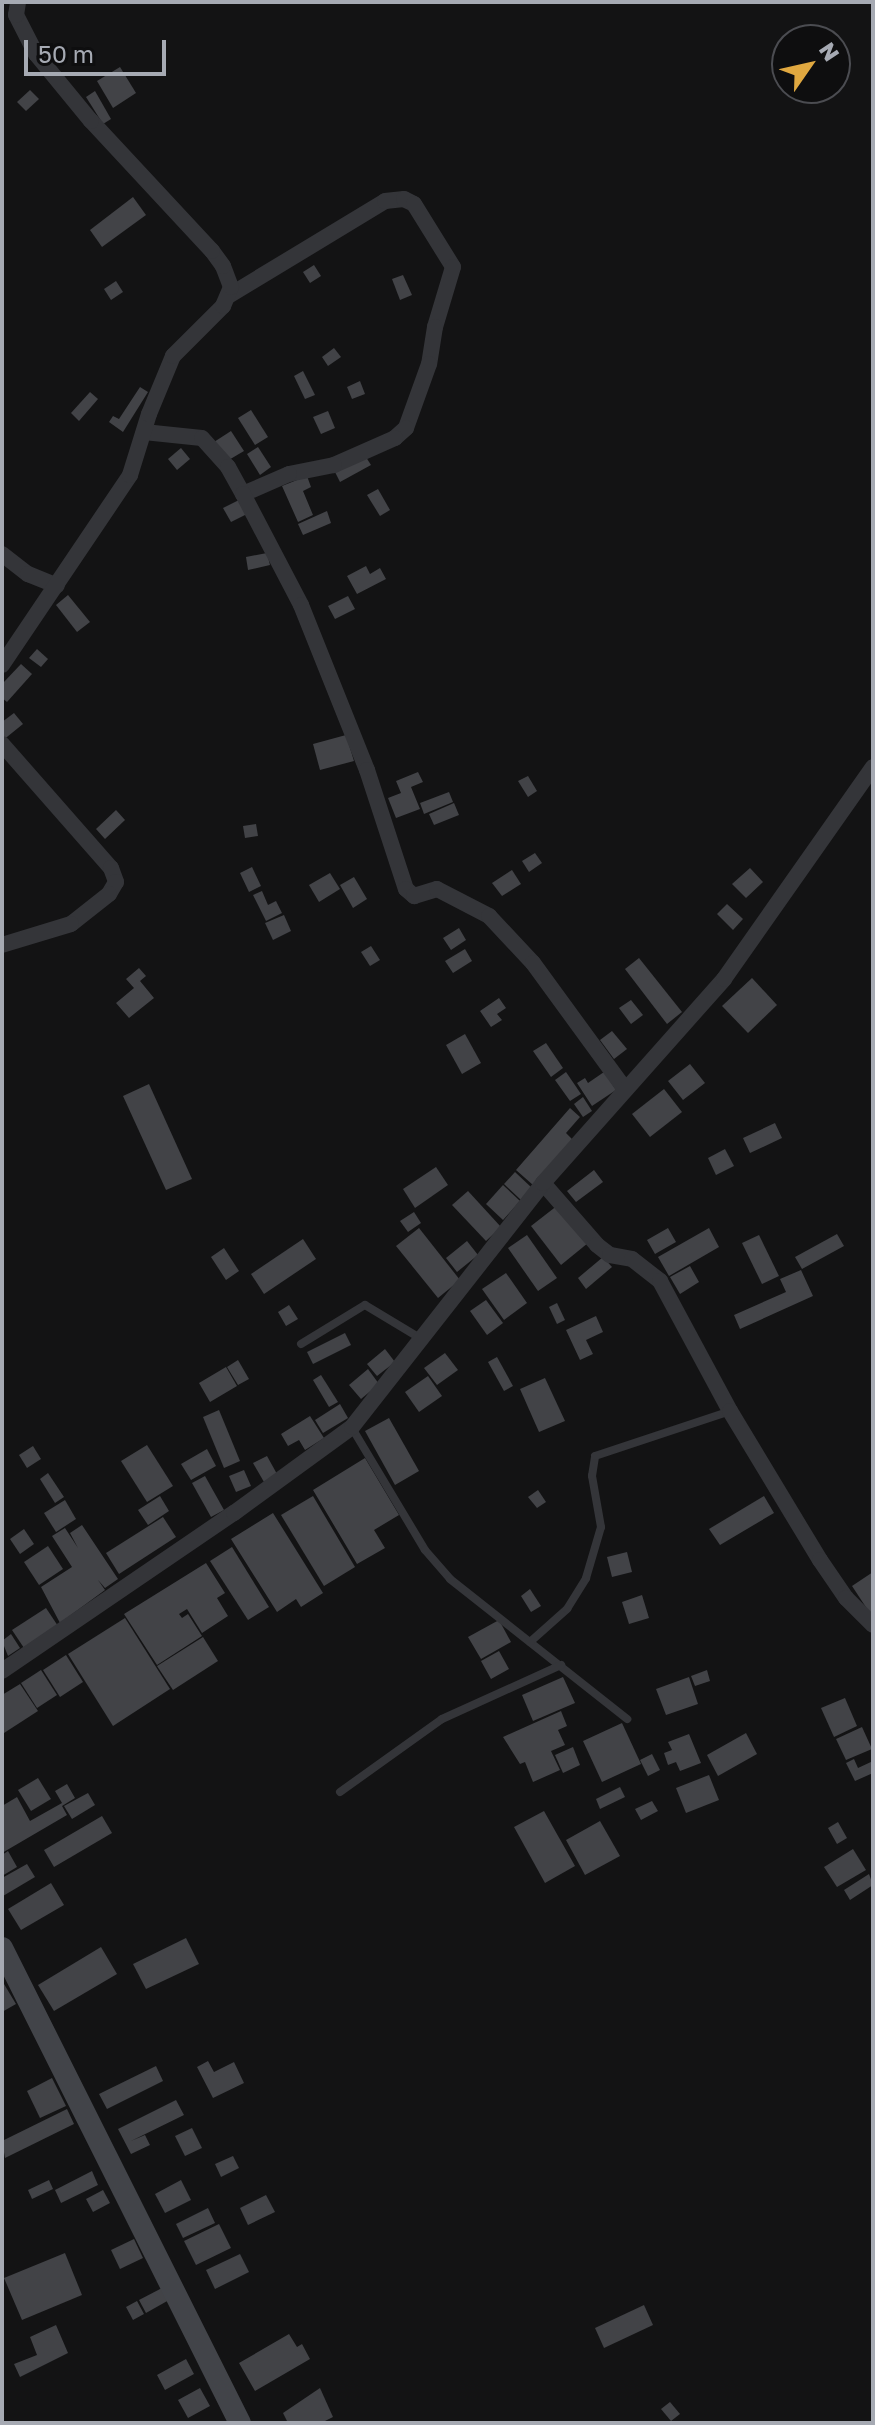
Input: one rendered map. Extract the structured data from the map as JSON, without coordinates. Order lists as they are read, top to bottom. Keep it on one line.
{"scale_bar":"50 m","north":"top right"}
